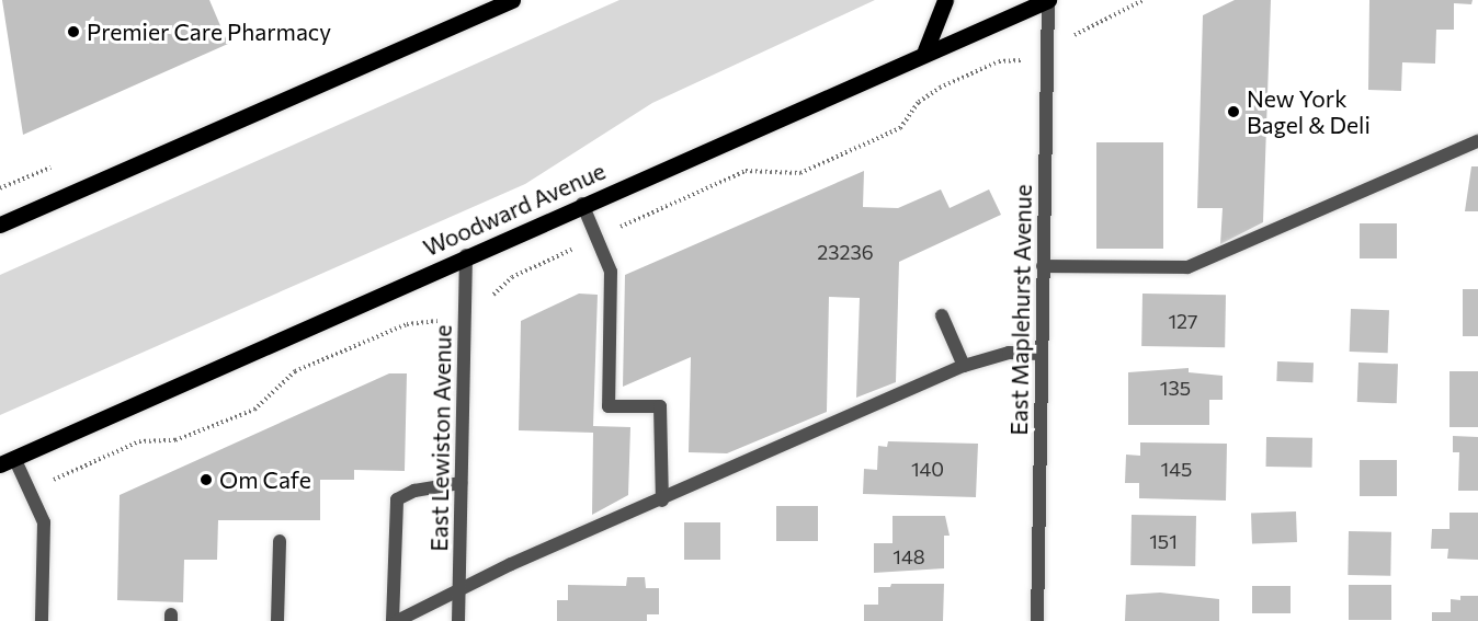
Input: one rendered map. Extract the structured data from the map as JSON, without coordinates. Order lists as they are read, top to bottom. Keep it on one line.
{"streets":{"main road":["Woodward Avenue"],"street":["East Maplehurst Avenue","East Lewiston Avenue"]},"crossings":[["Woodward Avenue","East Maplehurst Avenue"],["Woodward Avenue","East Lewiston Avenue"]],"places":["Premier Care Pharmacy","New York Bagel & Deli","Om Cafe"],"house_numbers":["23236","127","135","140","145","151","148"]}
